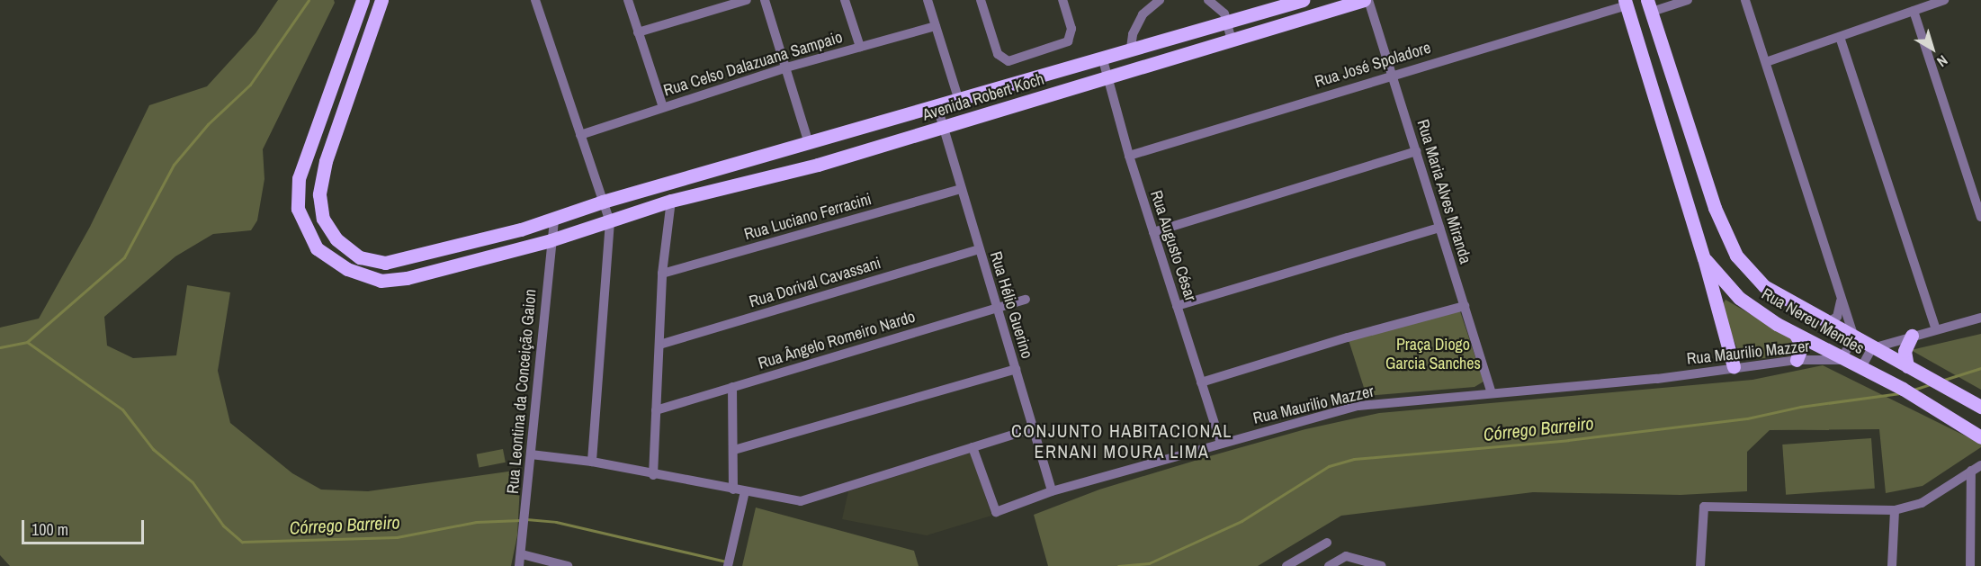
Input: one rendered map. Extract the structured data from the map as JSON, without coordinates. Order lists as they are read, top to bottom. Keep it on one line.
{"streets":{"main road":["Avenida Robert Koch","Rua Nereu Mendes"],"street":["Rua Celso Dalazuana Sampaio","Rua José Spoladore","Rua Maria Alves Miranda","Rua Luciano Ferracini","Rua Augusto César","Rua Dorival Cavassani","Rua Hélio Guerino","Rua Ângelo Romeiro Nardo","Rua Maurilio Mazzer","Rua Leontina da Conceição Gaion"]},"crossings":[["Rua José Spoladore","Rua Maria Alves Miranda"],["Rua José Spoladore","Rua Augusto César"],["Rua José Spoladore","Rua Nereu Mendes"],["Avenida Robert Koch","Rua Augusto César"],["Avenida Robert Koch","Rua Hélio Guerino"],["Avenida Robert Koch","Rua Leontina da Conceição Gaion"],["Rua Maria Alves Miranda","Rua Maurilio Mazzer"],["Rua Luciano Ferracini","Rua Hélio Guerino"],["Rua Augusto César","Rua Maurilio Mazzer"],["Rua Dorival Cavassani","Rua Hélio Guerino"],["Rua Hélio Guerino","Rua Ângelo Romeiro Nardo"],["Rua Hélio Guerino","Rua Maurilio Mazzer"],["Rua Nereu Mendes","Rua Maurilio Mazzer"]],"districts":["CONJUNTO HABITACIONAL ERNANI MOURA LIMA"],"water":["Córrego Barreiro"],"parks":["Praça Diogo Garcia Sanches"],"scale_bar":"100 m","north":"bottom right"}
